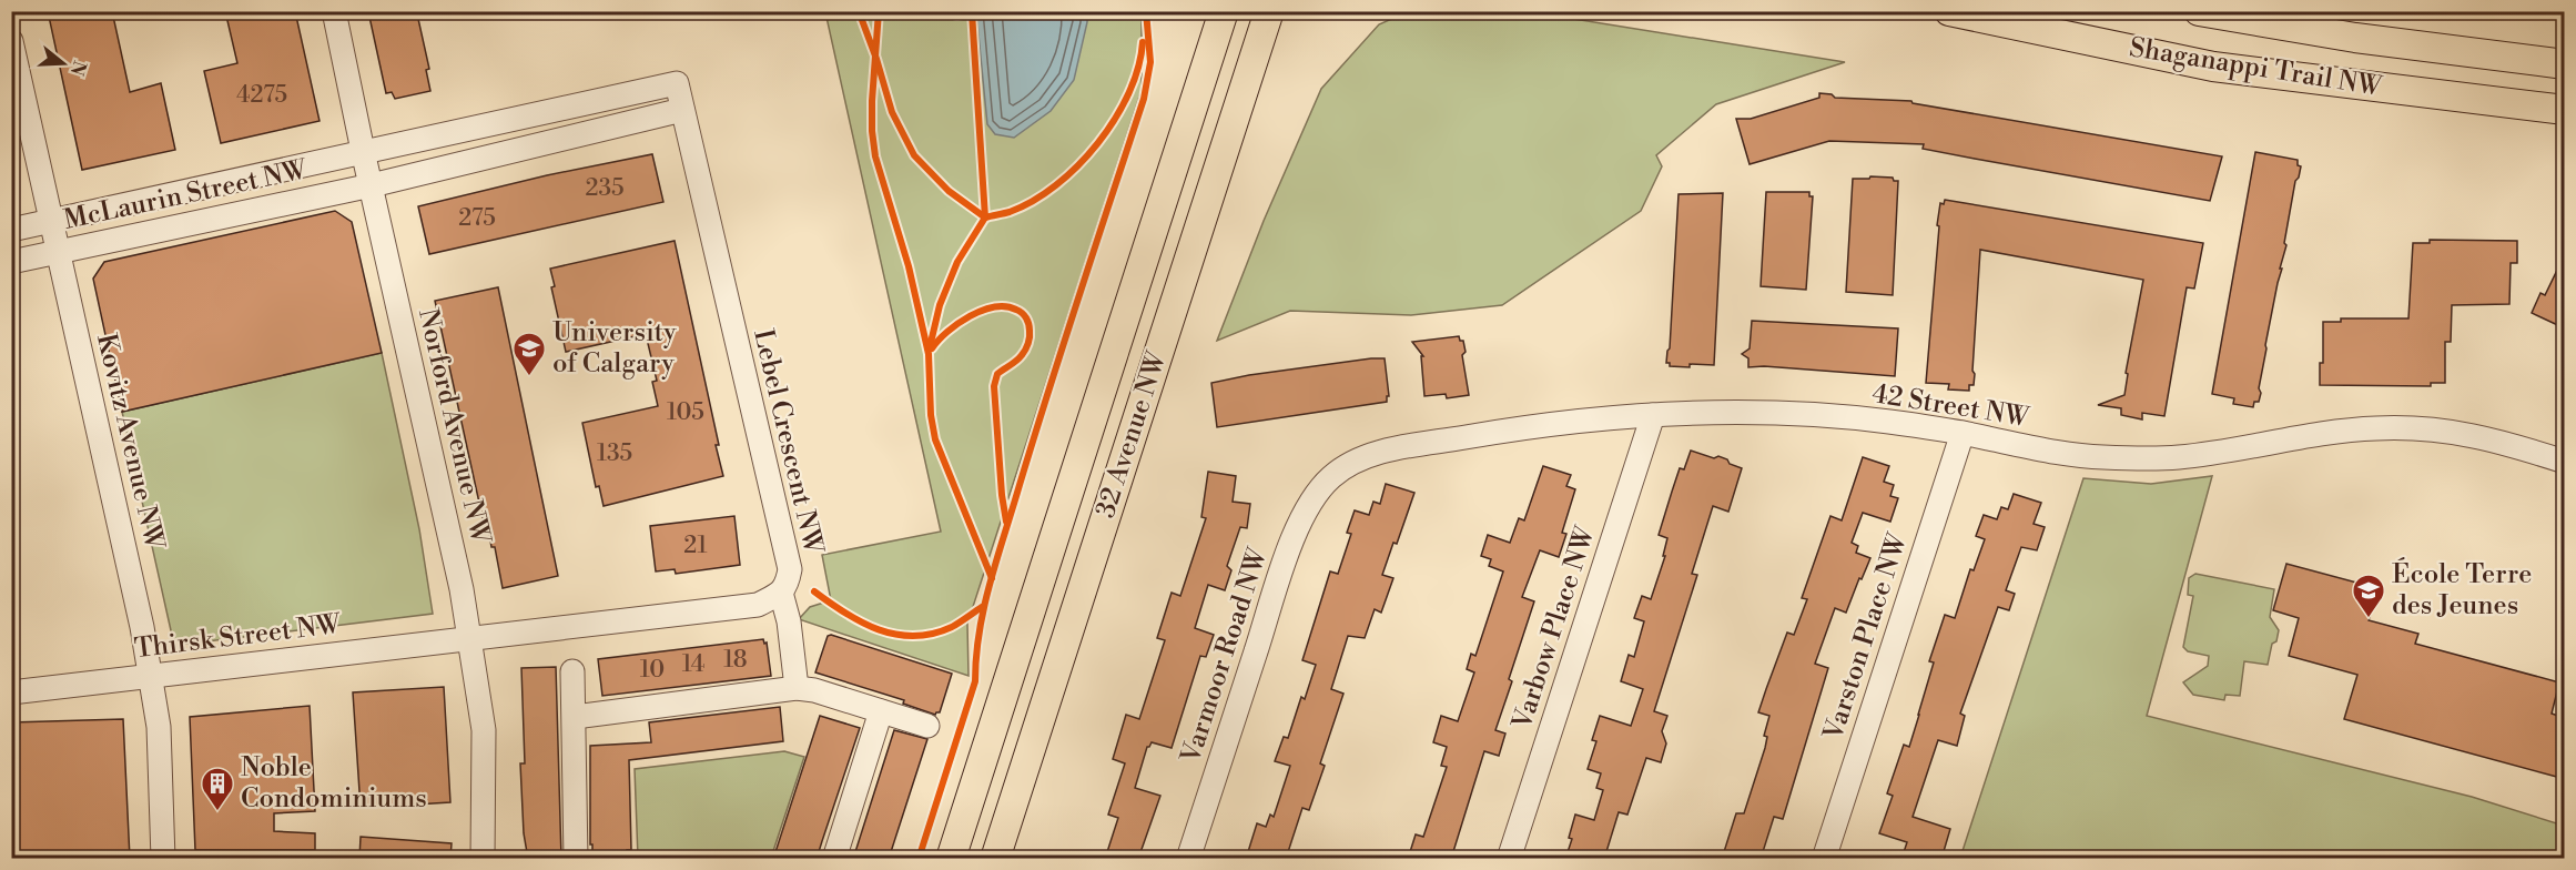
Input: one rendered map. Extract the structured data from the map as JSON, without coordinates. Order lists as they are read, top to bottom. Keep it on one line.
{"streets":{"main road":["Shaganappi Trail NW","32 Avenue NW"],"street":["McLaurin Street NW","42 Street NW","Norford Avenue NW","Kovitz Avenue NW","Lebel Crescent NW","Varbow Place NW","Thirsk Street NW","Varston Place NW","Varmoor Road NW"]},"crossings":[["McLaurin Street NW","Norford Avenue NW"],["McLaurin Street NW","Kovitz Avenue NW"],["McLaurin Street NW","Lebel Crescent NW"],["42 Street NW","Varbow Place NW"],["42 Street NW","Varston Place NW"],["42 Street NW","Varmoor Road NW"],["Norford Avenue NW","Lebel Crescent NW"],["Norford Avenue NW","Thirsk Street NW"],["Kovitz Avenue NW","Thirsk Street NW"],["Lebel Crescent NW","Thirsk Street NW"]],"places":{"school or university":["University of Calgary","École Terre des Jeunes"],"building":["Noble Condominiums"]},"house_numbers":["4275","235","275","105","135","21","18","14","10"],"north":"right"}
